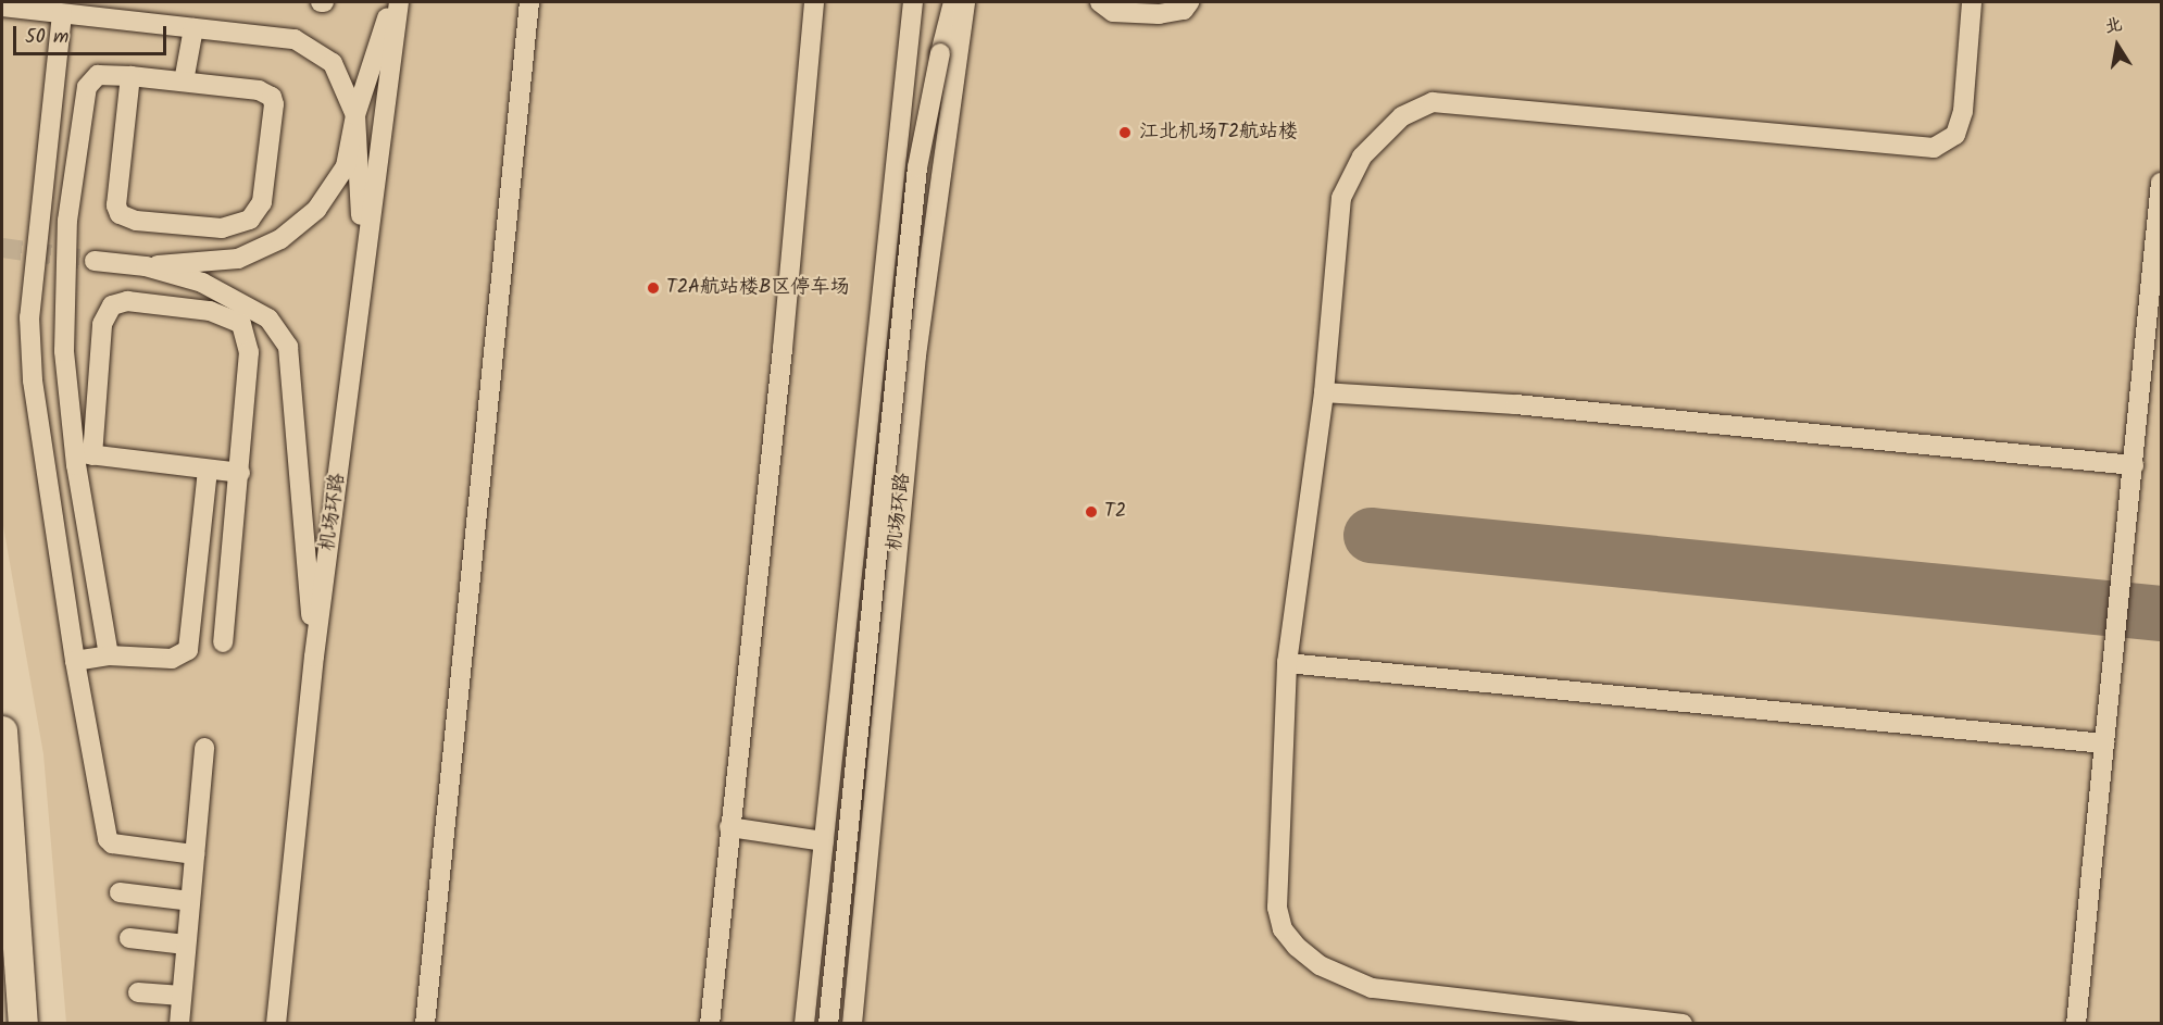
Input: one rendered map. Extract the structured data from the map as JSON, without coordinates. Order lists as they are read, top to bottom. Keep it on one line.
{"streets":{"street":["机场环路"]},"places":["江北机场T2航站楼","T2A航站楼B区停车场","T2"],"scale_bar":"50 m","north":"top"}
